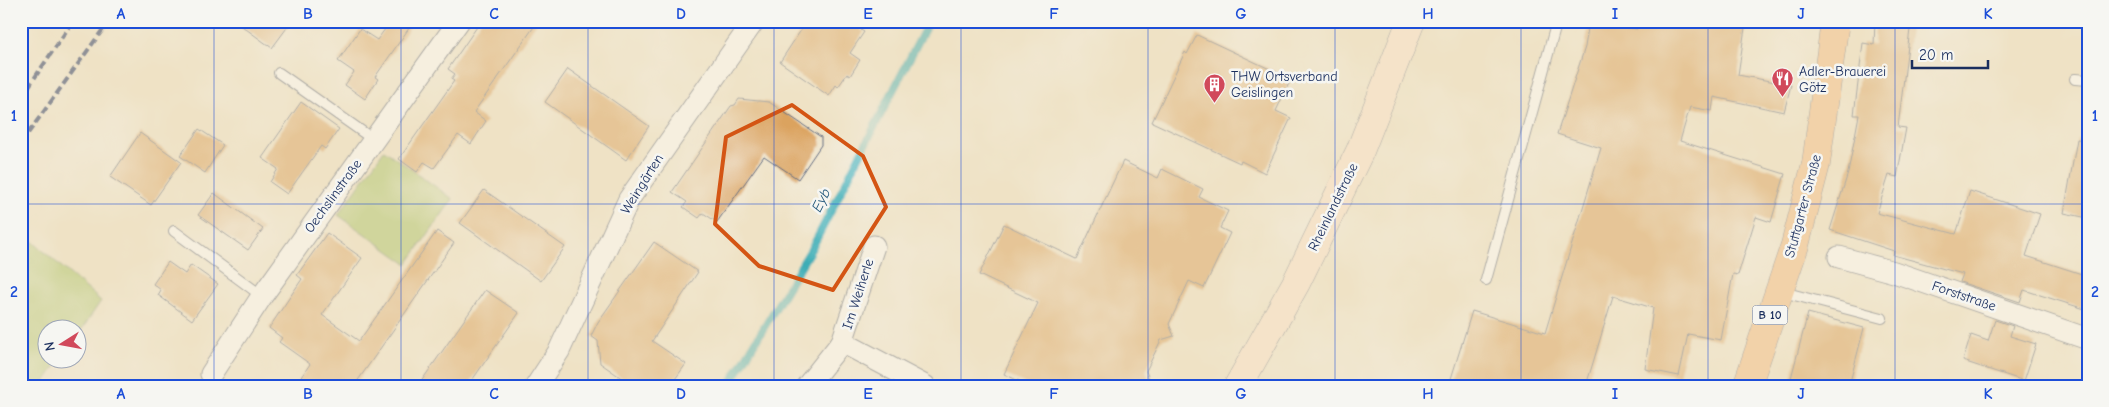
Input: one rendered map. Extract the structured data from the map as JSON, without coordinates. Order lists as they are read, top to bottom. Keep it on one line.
{"streets":{"main road":["Stuttgarter Straße","Rheinlandstraße","B 10"],"street":["Weingärten","Oechslinstraße","Im Weiherle","Forststraße"]},"water":["Eyb"],"places":{"restaurant":["Adler-Brauerei Götz"],"building":["THW Ortsverband Geislingen"]},"scale_bar":"20 m","north":"left","grid":{"columns":["A","B","C","D","E","F","G","H","I","J","K"],"rows":["1","2"]}}
